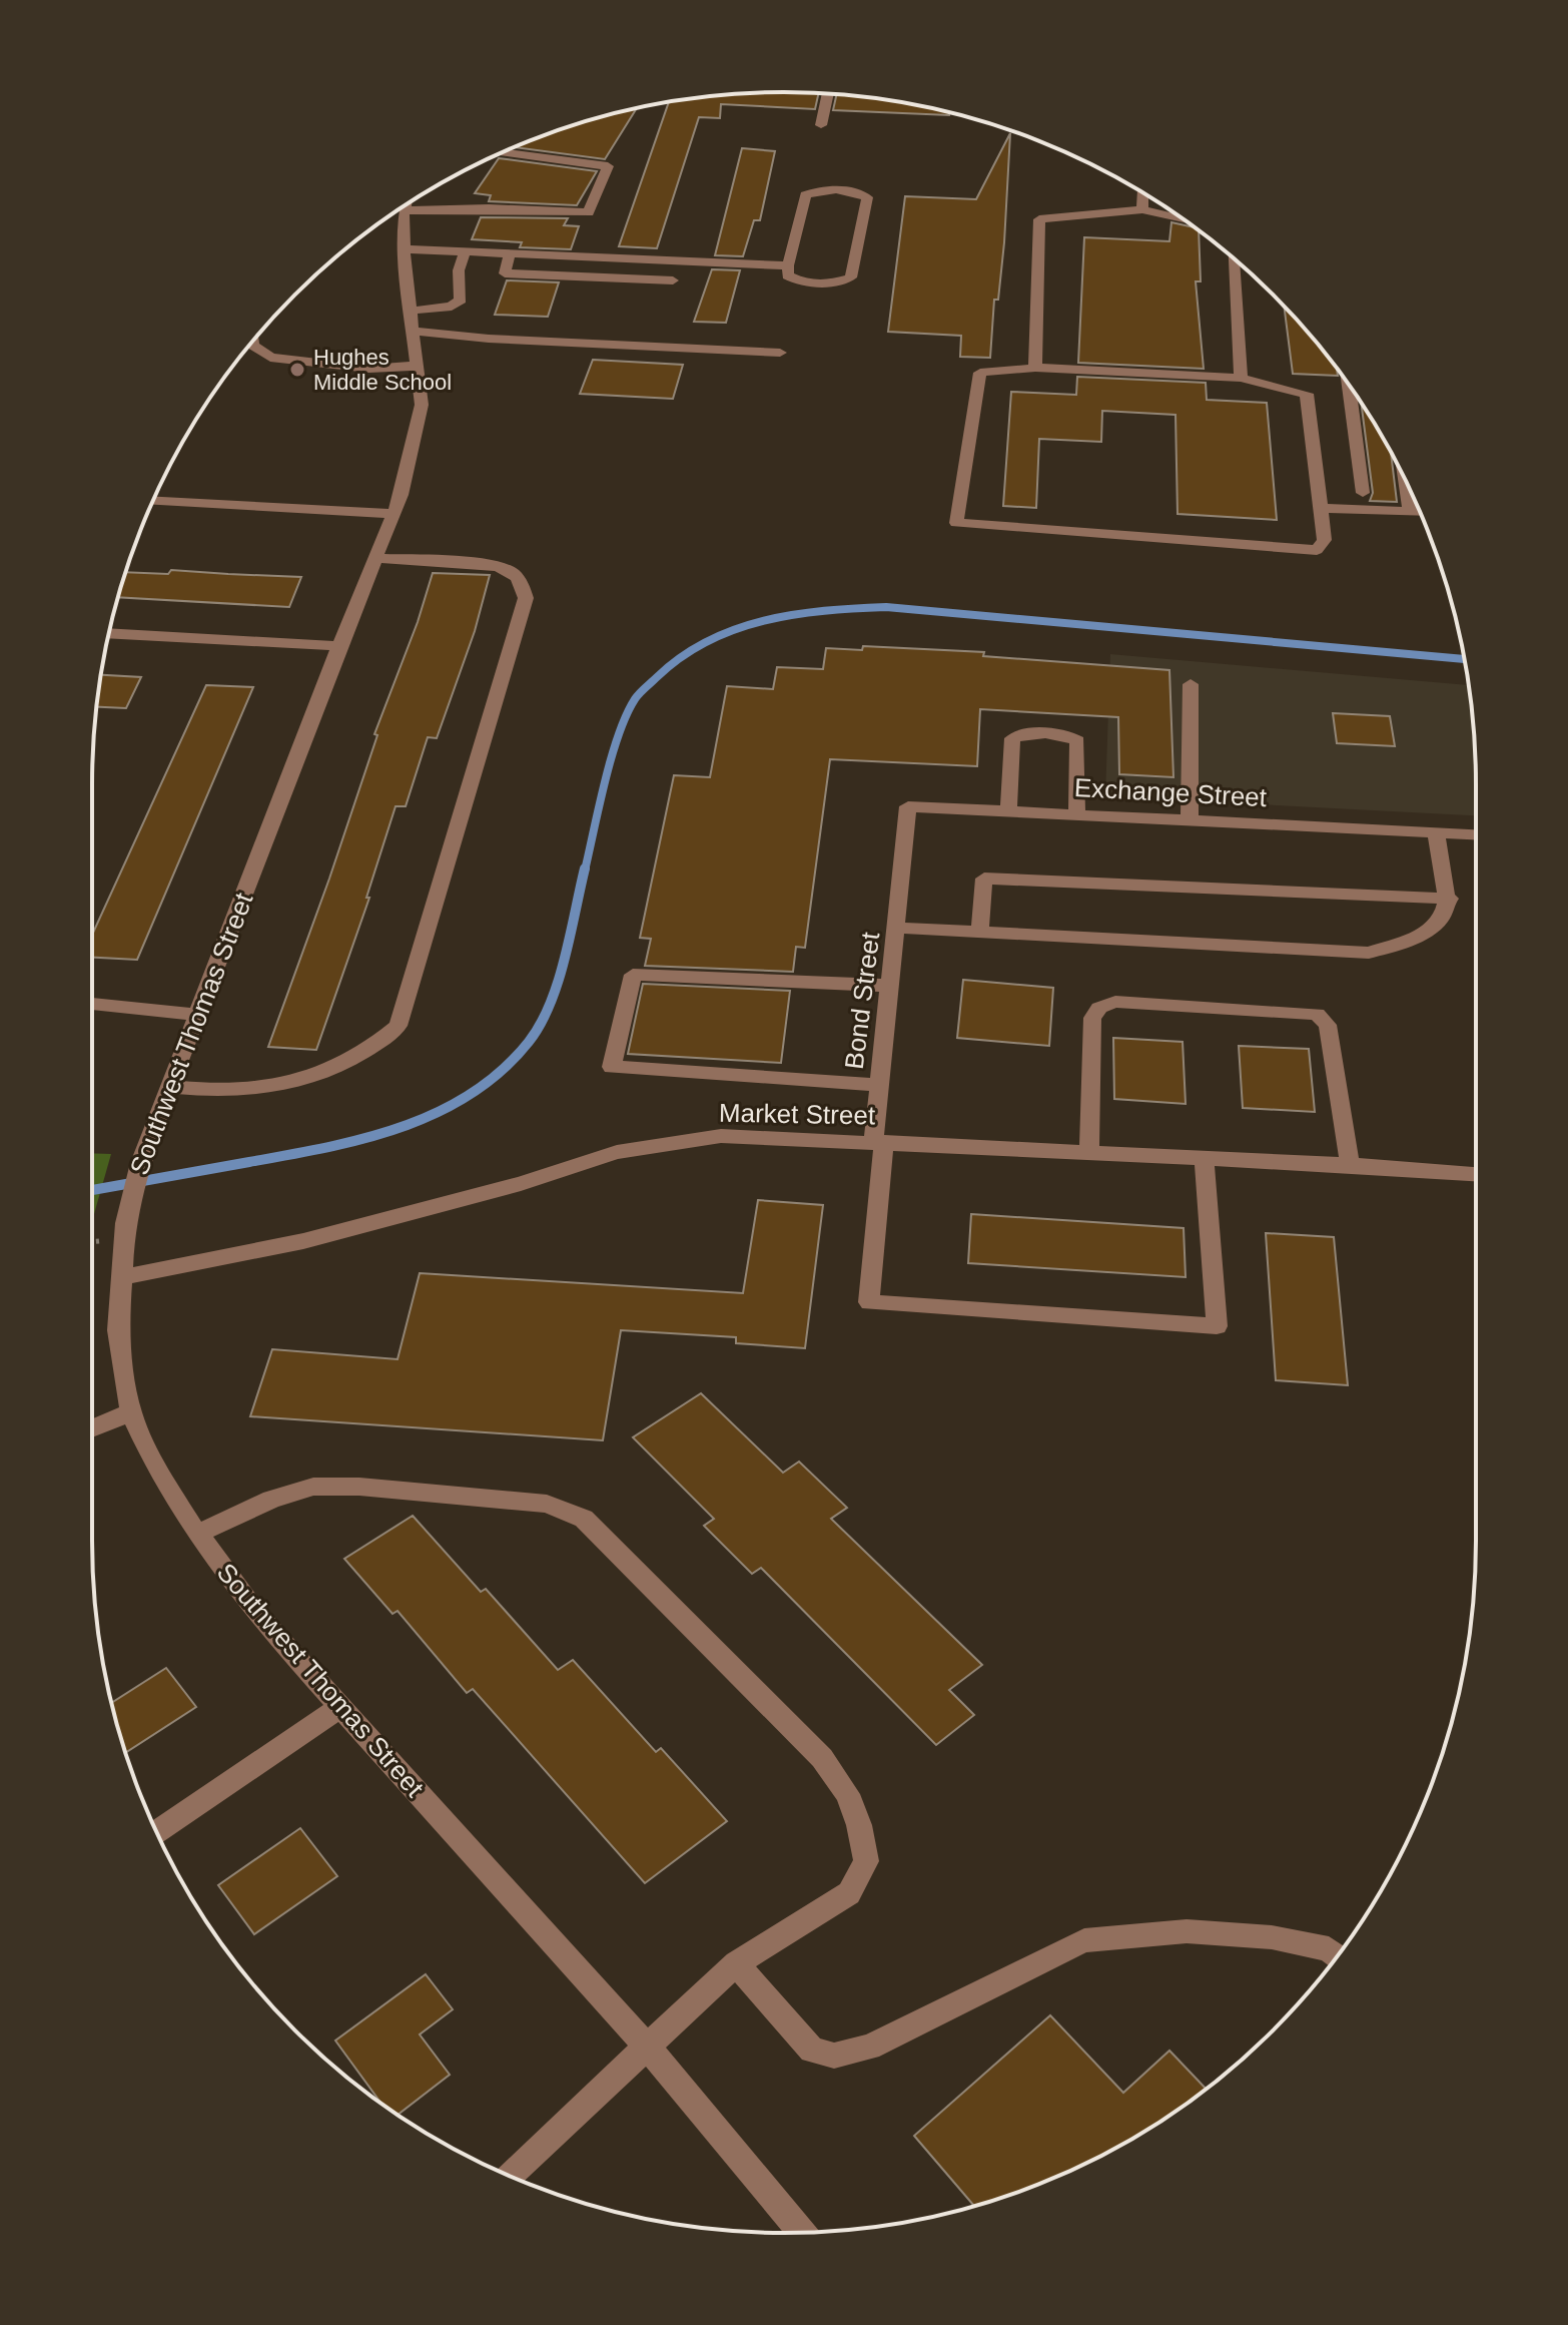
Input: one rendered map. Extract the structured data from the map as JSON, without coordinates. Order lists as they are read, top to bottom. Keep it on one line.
{"streets":{"street":["Exchange Street","Bond Street","Southwest Thomas Street","Market Street"]},"crossings":[["Exchange Street","Bond Street"],["Bond Street","Market Street"],["Southwest Thomas Street","Market Street"]],"places":["Hughes Middle School"]}
